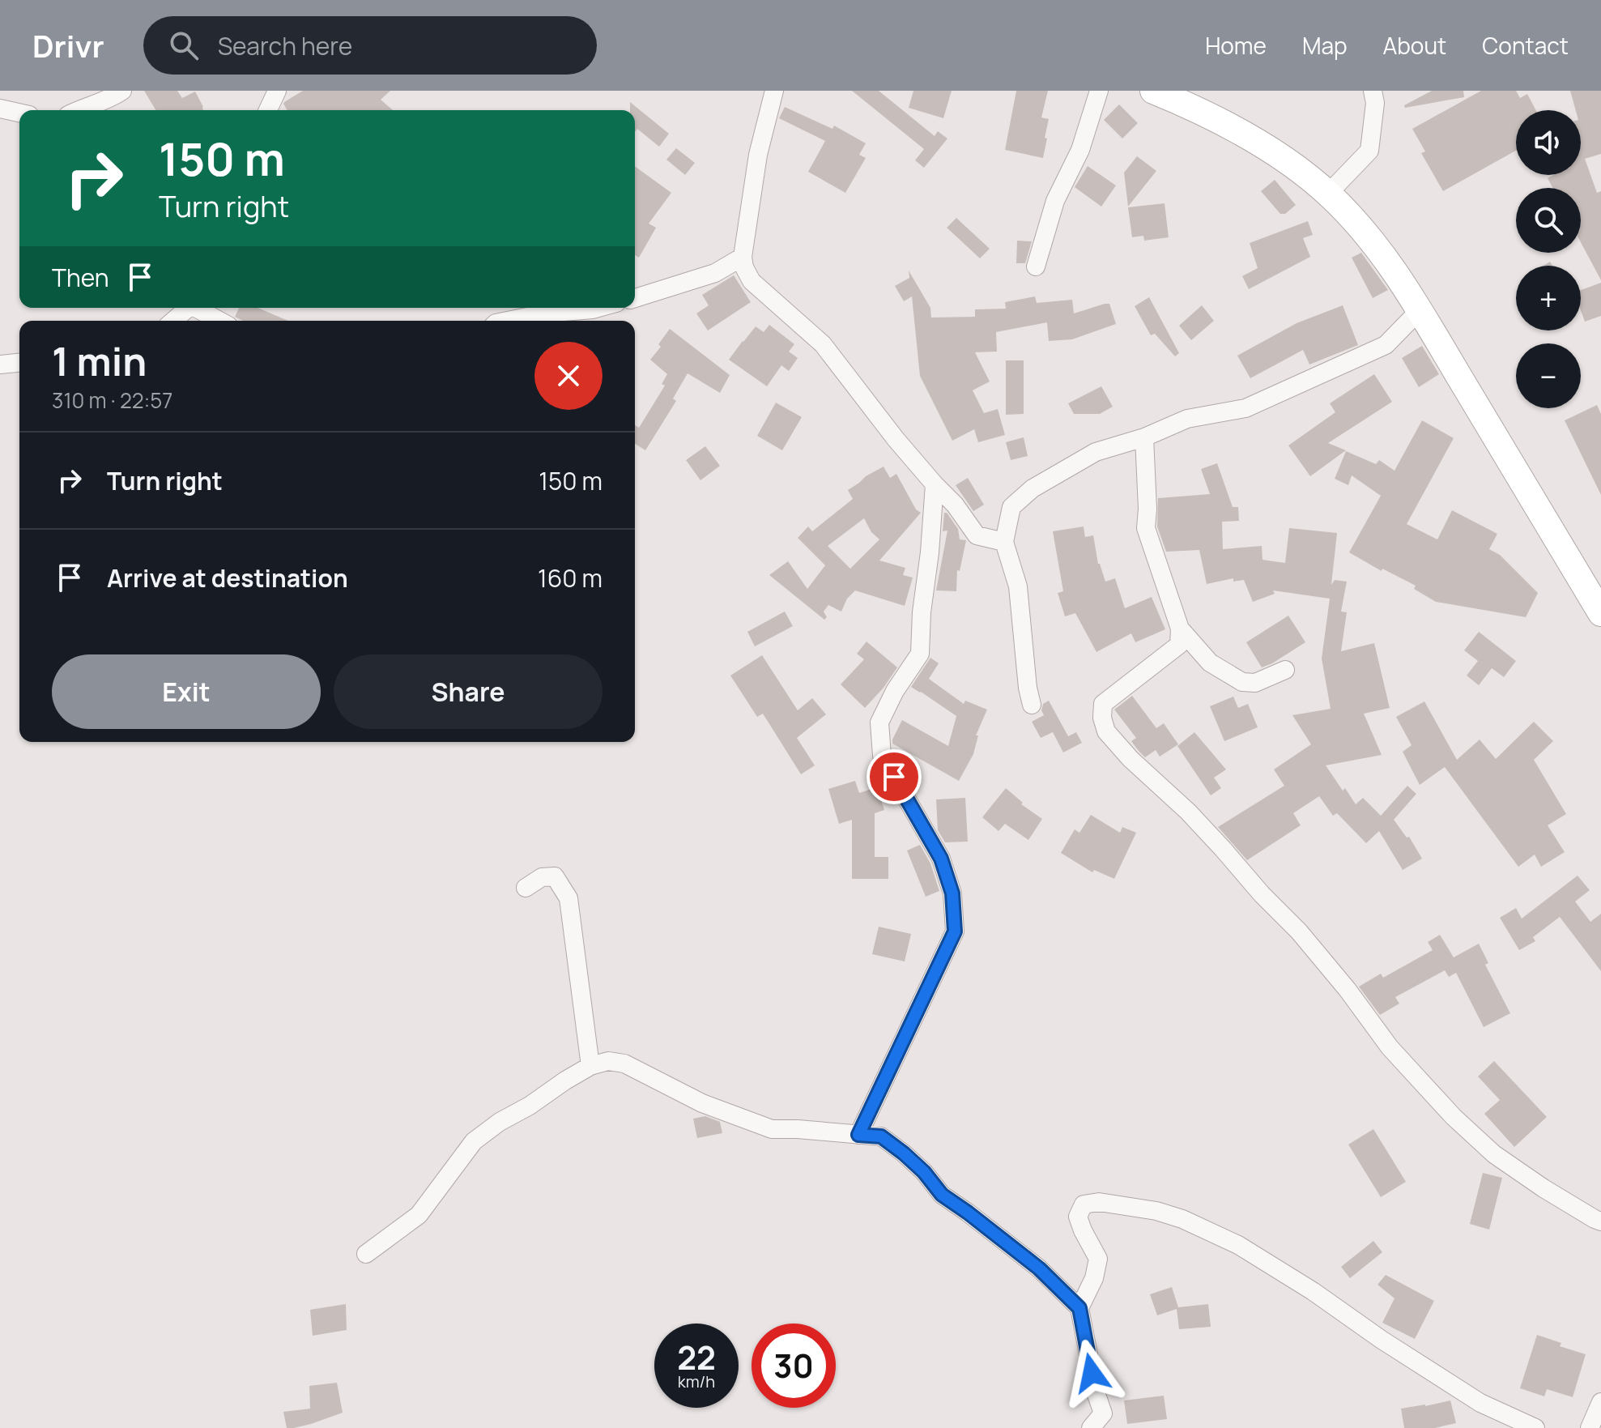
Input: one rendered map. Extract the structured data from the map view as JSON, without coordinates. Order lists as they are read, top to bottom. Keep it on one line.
{"page":{"header":"Drivr","search":"Search here","nav":["Home","Map","About","Contact"],"map_buttons":["+","−"],"turn":["150 m","Turn right"],"then":"Then","heading":["1 min","310 m · 22:57"],"list":[{"name":"Turn right","value":"150 m"},{"name":"Arrive at destination","value":"160 m"}],"buttons":["Exit","Share"],"speed":"22 km/h","limit":"30"}}
